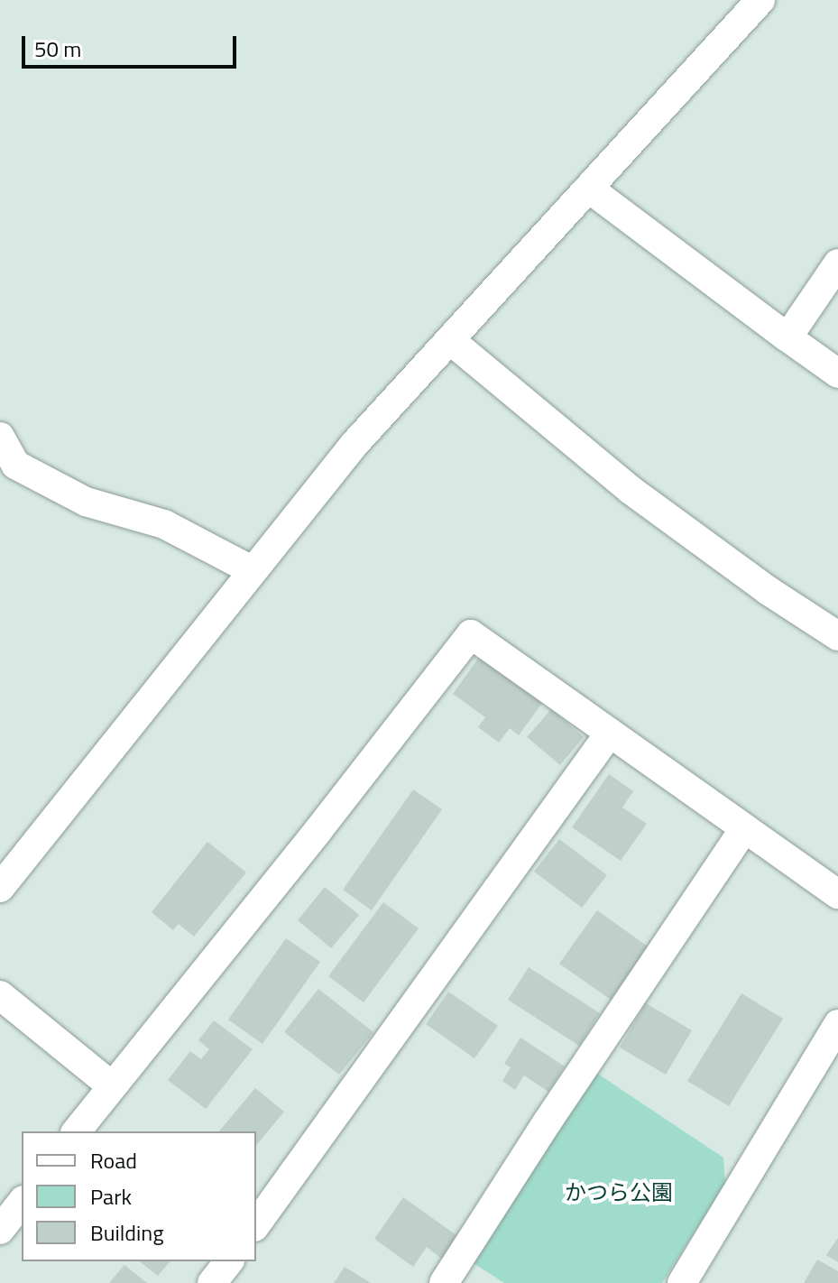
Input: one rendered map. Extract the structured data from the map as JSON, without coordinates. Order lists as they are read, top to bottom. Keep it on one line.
{"parks":["かつら公園"],"legend":["Road","Park","Building"],"scale_bar":"50 m"}
